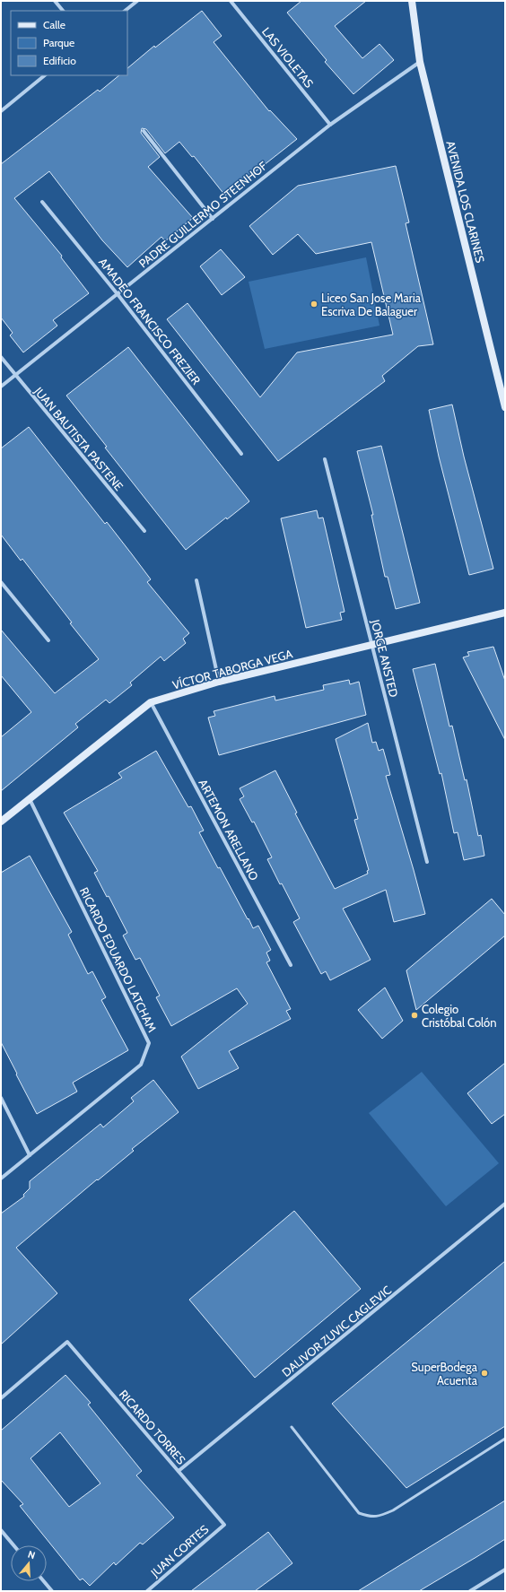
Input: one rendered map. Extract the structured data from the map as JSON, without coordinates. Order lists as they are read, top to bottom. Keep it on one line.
{"streets":{"street":["LAS VIOLETAS","AVENIDA LOS CLARINES","PADRE GUILLERMO STEENHOF","AMADEO FRANCISCO FREZIER","JUAN BAUTISTA PASTENE","JORGE ANSTED","VÍCTOR TABORGA VEGA","ARTEMON ARELLANO","RICARDO EDUARDO LATCHAM","DALIVOR ZUVIC CAGLEVIC","RICARDO TORRES","JUAN CORTES"]},"crossings":[["LAS VIOLETAS","PADRE GUILLERMO STEENHOF"],["AVENIDA LOS CLARINES","PADRE GUILLERMO STEENHOF"],["PADRE GUILLERMO STEENHOF","AMADEO FRANCISCO FREZIER"],["PADRE GUILLERMO STEENHOF","JUAN BAUTISTA PASTENE"],["JORGE ANSTED","VÍCTOR TABORGA VEGA"],["VÍCTOR TABORGA VEGA","ARTEMON ARELLANO"],["VÍCTOR TABORGA VEGA","RICARDO EDUARDO LATCHAM"],["DALIVOR ZUVIC CAGLEVIC","RICARDO TORRES"],["RICARDO TORRES","JUAN CORTES"]],"places":["Liceo San Jose Maria Escriva De Balaguer","Colegio Cristóbal Colón","SuperBodega Acuenta"],"legend":["Calle","Parque","Edificio"],"north":"top"}
